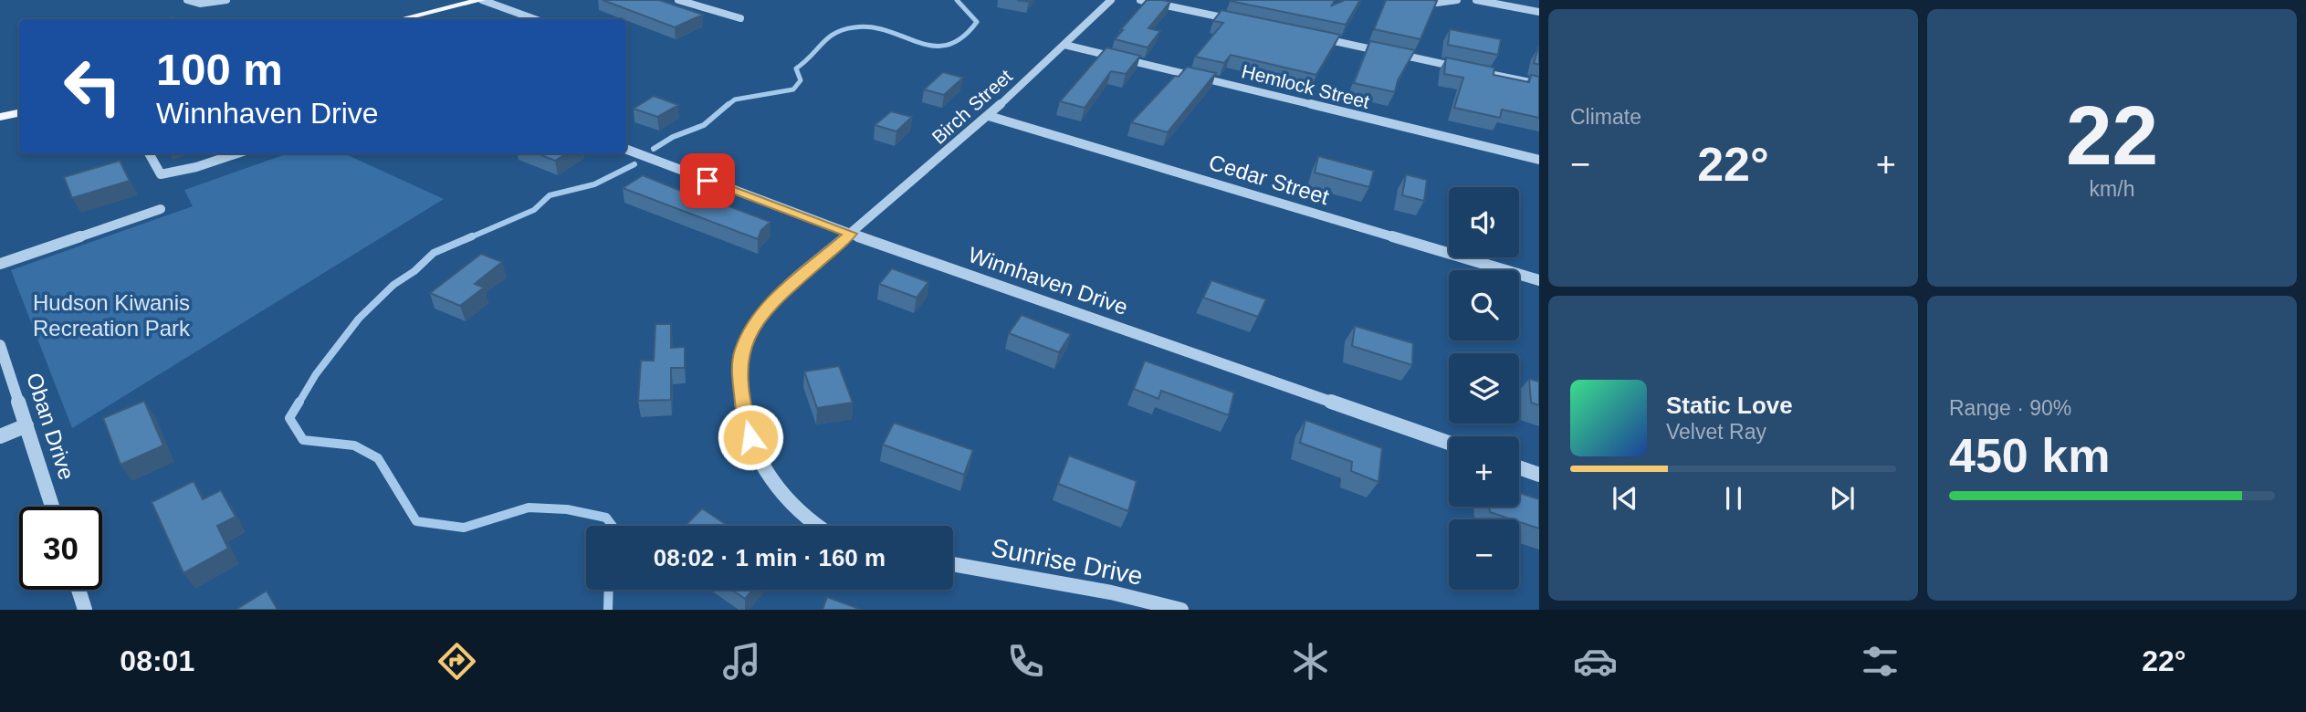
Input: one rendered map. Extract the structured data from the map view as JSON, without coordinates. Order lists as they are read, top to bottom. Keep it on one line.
{"streets":{"street":["Hemlock Street","Birch Street","Cedar Street","Winnhaven Drive","Oban Drive","Sunrise Drive"]},"crossings":[["Hemlock Street","Birch Street"],["Birch Street","Cedar Street"],["Birch Street","Winnhaven Drive"]],"parks":["Hudson Kiwanis Recreation Park"],"page":{"tile":["Climate",["22","km/h"],["Range · 90%","450 km"]],"turn":["100 m","Winnhaven Drive"],"heat":["−","22°","+"],"map_buttons":["+","−"],"song":["Static Love","Velvet Ray"],"limit":"30","trip":"08:02 · 1 min · 160 m","tabs":["08:01","22°"]}}
